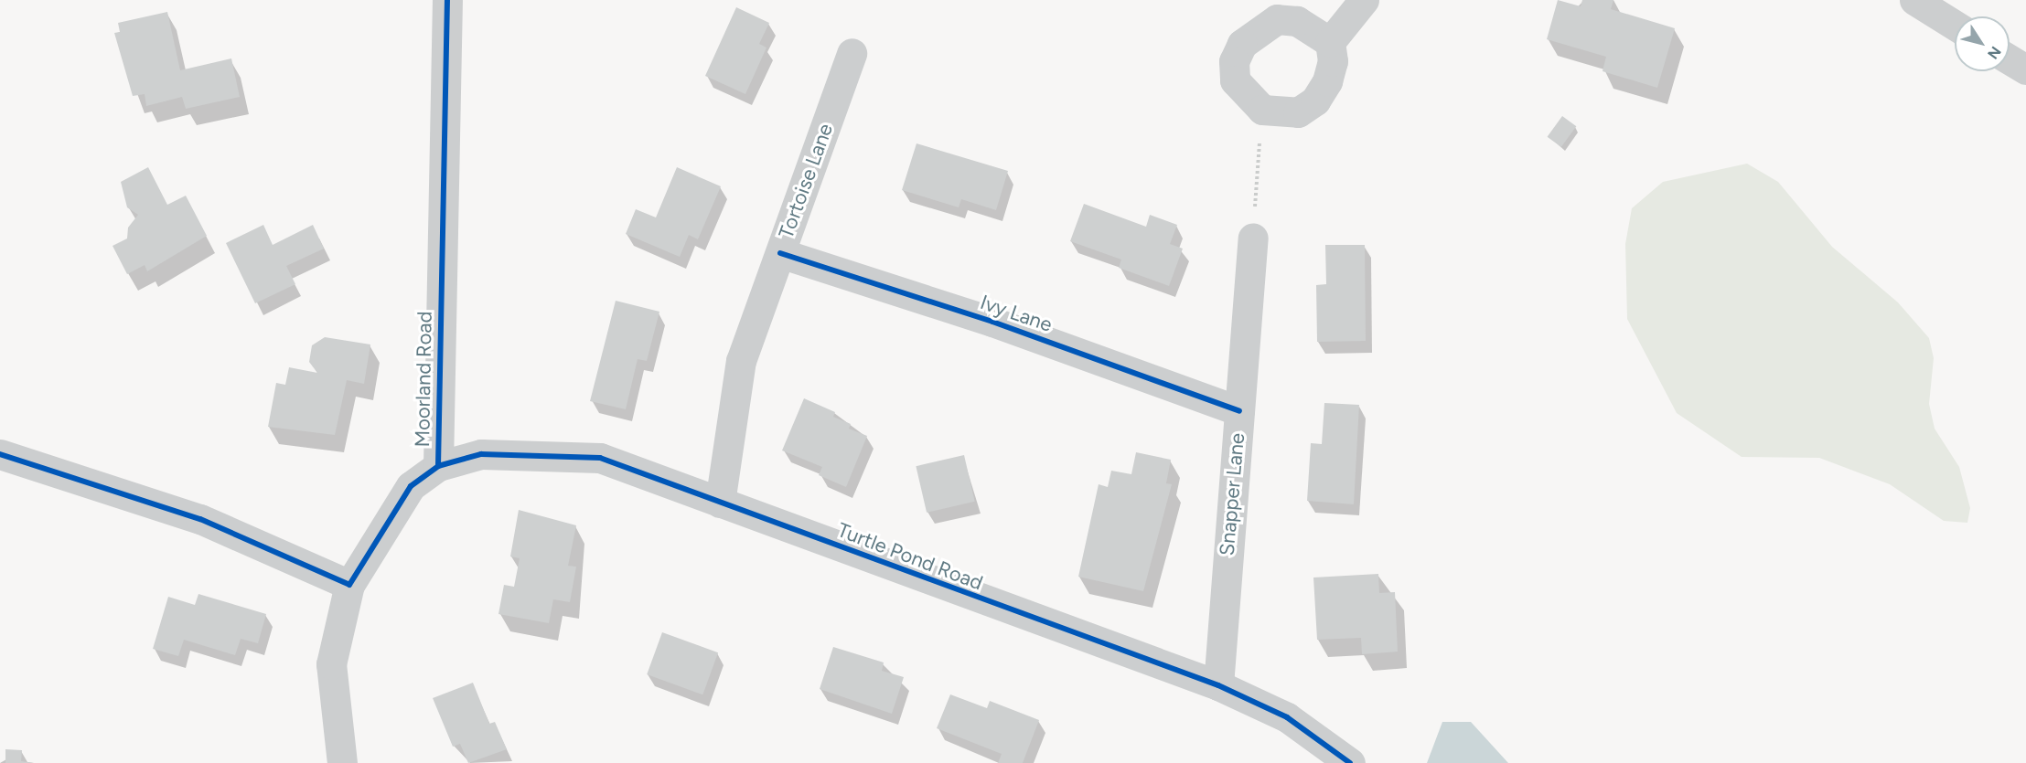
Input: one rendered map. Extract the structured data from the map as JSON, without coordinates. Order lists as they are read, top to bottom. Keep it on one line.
{"streets":{"street":["Tortoise Lane","Ivy Lane","Moorland Road","Snapper Lane","Turtle Pond Road"]},"crossings":[["Tortoise Lane","Ivy Lane"],["Tortoise Lane","Turtle Pond Road"],["Ivy Lane","Snapper Lane"],["Moorland Road","Turtle Pond Road"],["Snapper Lane","Turtle Pond Road"]],"north":"bottom right"}
